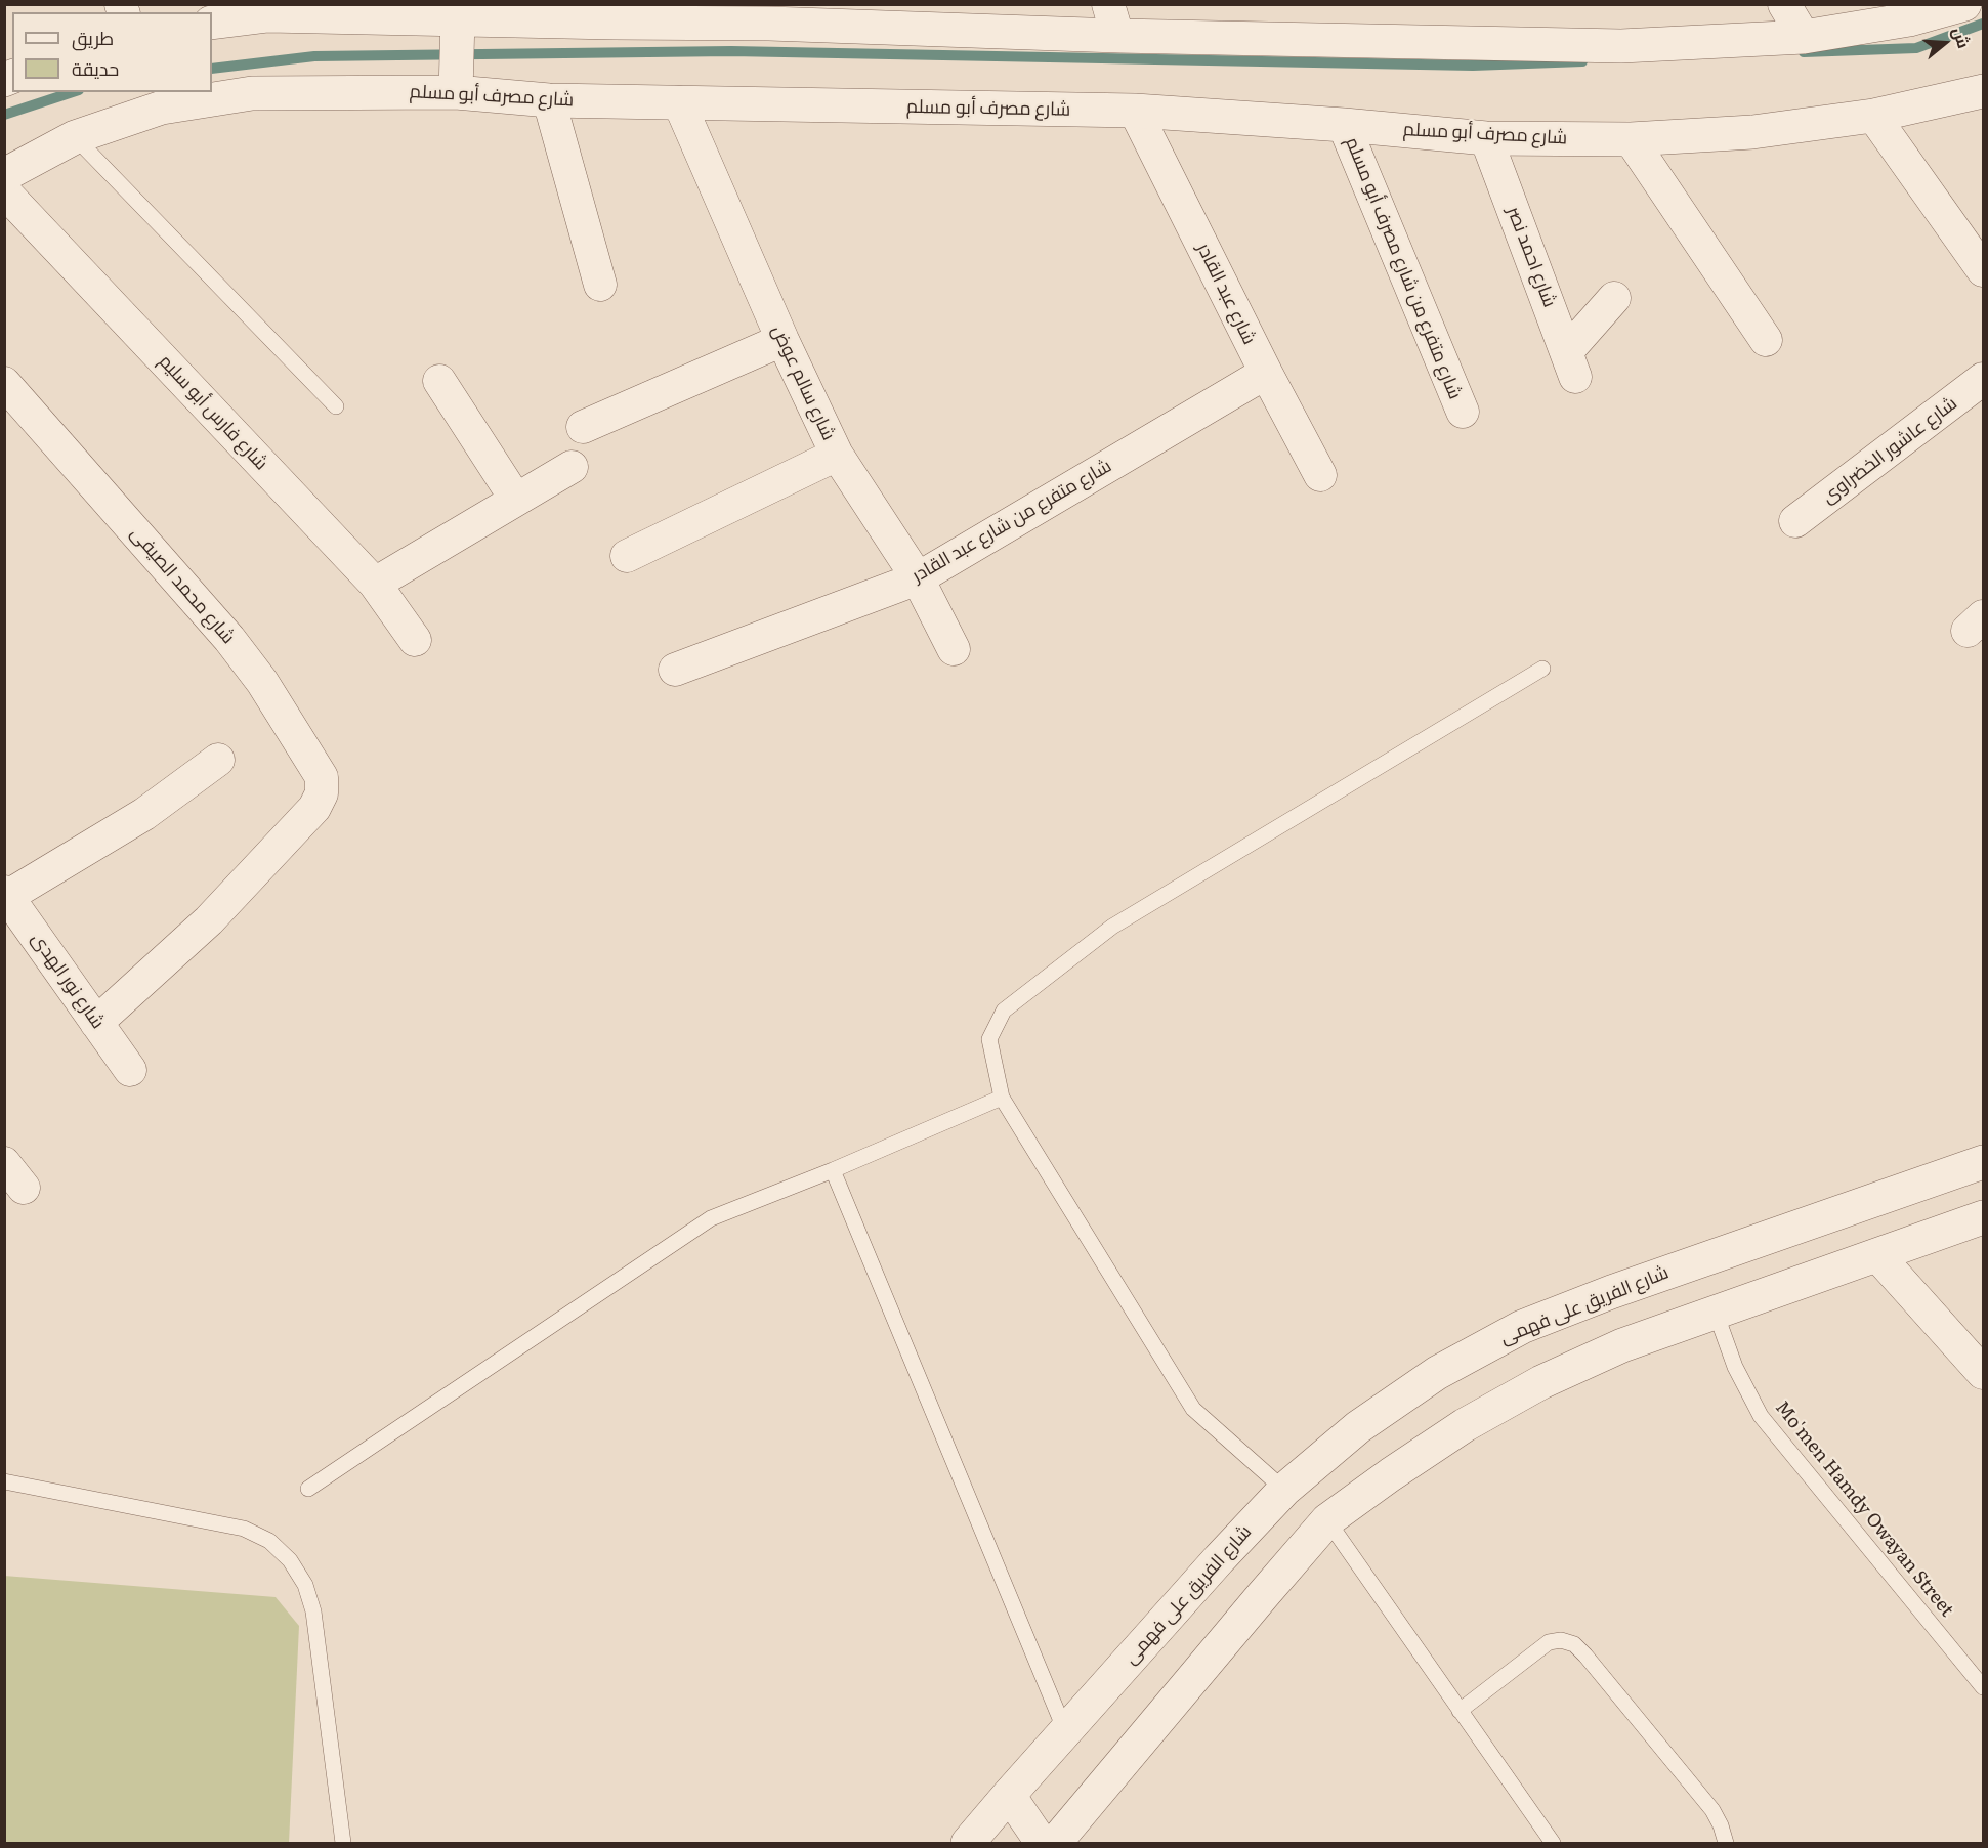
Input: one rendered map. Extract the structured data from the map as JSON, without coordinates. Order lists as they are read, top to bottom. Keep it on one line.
{"streets":{"street":["شارع مصرف أبو مسلم","شارع احمد نصر","شارع متفرع من شارع مصرف أبو مسلم","شارع عبد القادر","شارع سالم عوض","شارع فارس أبو سليم","شارع عاشور الخضراوى","شارع متفرع من شارع عبد القادر","شارع محمد الصيفى","شارع نور الهدى","شارع الفريق على فهمى"],"lane":["Mo'men Hamdy Owayan Street"]},"crossings":[["شارع مصرف أبو مسلم","شارع احمد نصر"],["شارع مصرف أبو مسلم","شارع متفرع من شارع مصرف أبو مسلم"],["شارع مصرف أبو مسلم","شارع عبد القادر"],["شارع مصرف أبو مسلم","شارع سالم عوض"],["شارع عبد القادر","شارع متفرع من شارع عبد القادر"],["شارع سالم عوض","شارع متفرع من شارع عبد القادر"],["شارع محمد الصيفى","شارع نور الهدى"]],"legend":["طريق","حديقة"],"north":"right"}
